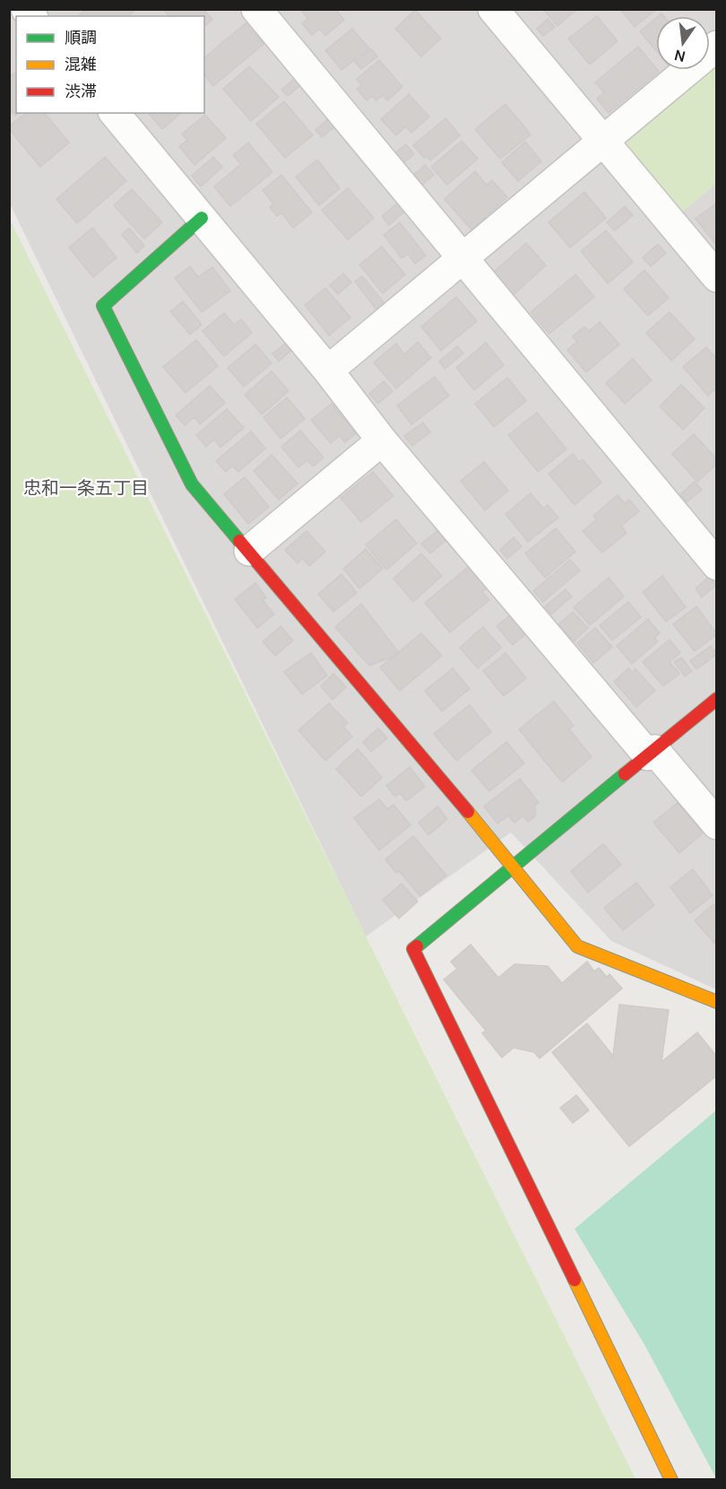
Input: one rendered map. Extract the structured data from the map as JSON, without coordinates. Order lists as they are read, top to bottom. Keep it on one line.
{"districts":["忠和一条五丁目"],"legend":["順調","混雑","渋滞"],"north":"bottom"}
